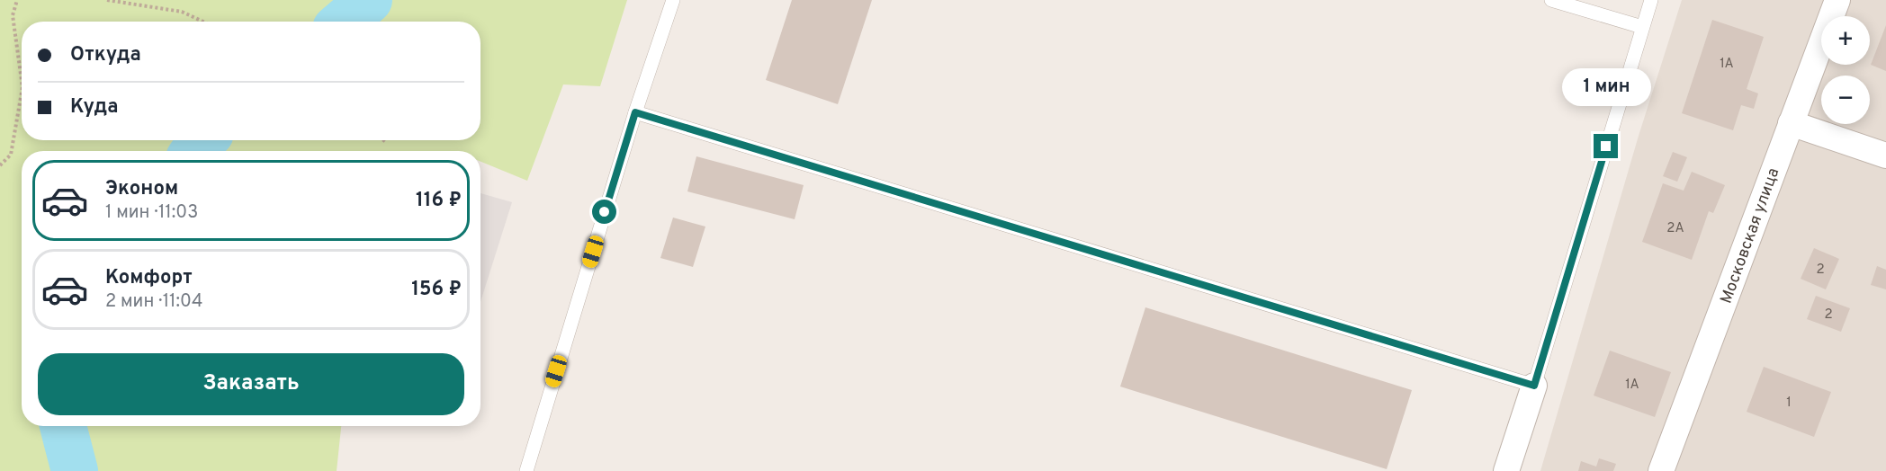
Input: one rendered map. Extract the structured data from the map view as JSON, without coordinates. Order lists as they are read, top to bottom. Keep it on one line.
{"streets":{"street":["Московская улица"]},"house_numbers":["1А","2А","2","2","1А","1"],"page":{"map_buttons":["+","−"],"banner":["Откуда","Куда"],"bubble":"1 мин","list":[{"name":"Эконом","note":"1 мин · 11:03","value":"116 ₽"},{"name":"Комфорт","note":"2 мин · 11:04","value":"156 ₽"}],"buttons":"Заказать"}}
